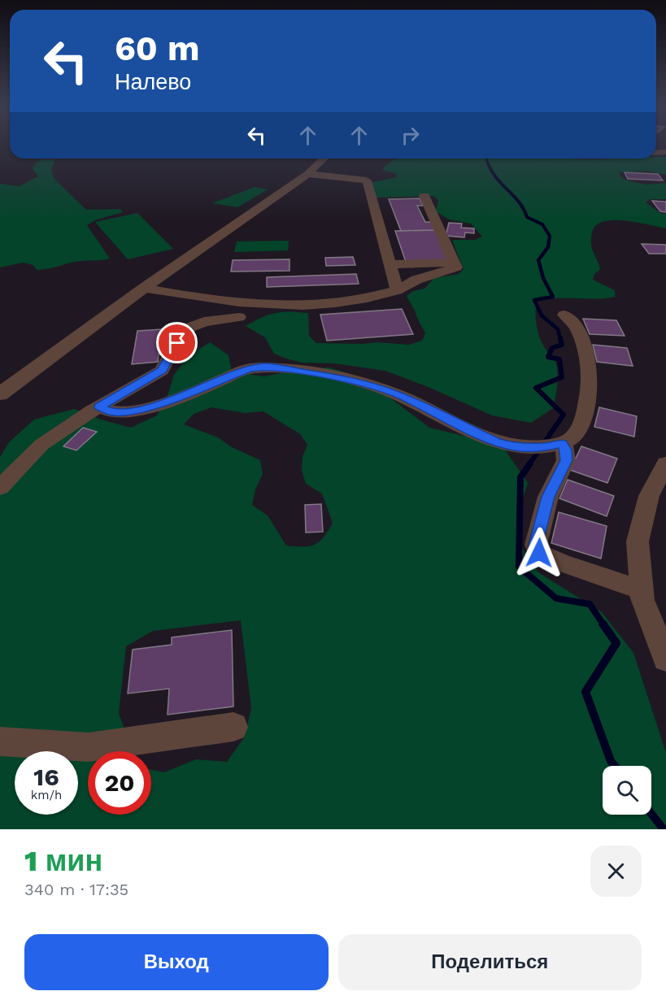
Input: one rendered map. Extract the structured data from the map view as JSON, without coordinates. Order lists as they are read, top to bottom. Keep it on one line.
{"page":{"turn":["60 m","Налево"],"speed":"16 km/h","limit":"20","heading":["1 мин","340 m · 17:35"],"buttons":["Выход","Поделиться"]}}
